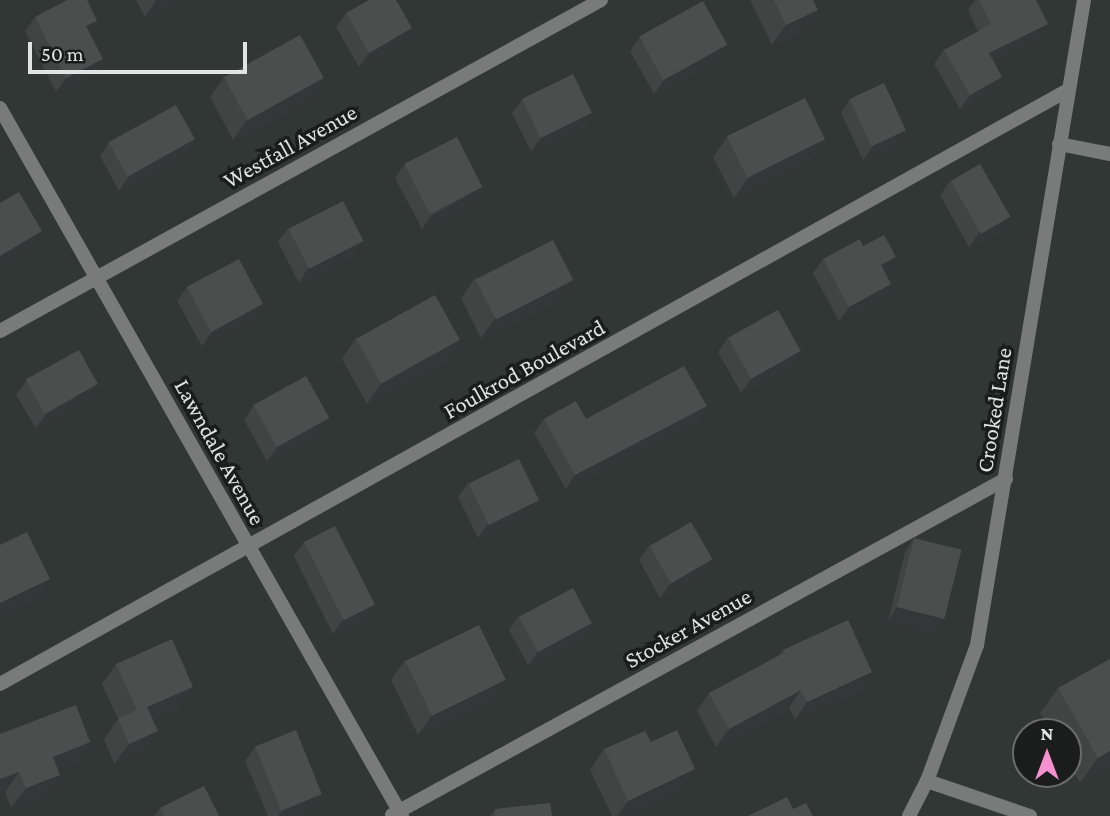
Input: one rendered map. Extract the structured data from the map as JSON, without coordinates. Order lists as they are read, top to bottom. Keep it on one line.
{"streets":{"street":["Westfall Avenue","Foulkrod Boulevard","Crooked Lane","Lawndale Avenue","Stocker Avenue"]},"crossings":[["Westfall Avenue","Lawndale Avenue"],["Foulkrod Boulevard","Crooked Lane"],["Foulkrod Boulevard","Lawndale Avenue"],["Crooked Lane","Stocker Avenue"],["Lawndale Avenue","Stocker Avenue"]],"scale_bar":"50 m","north":"top"}
